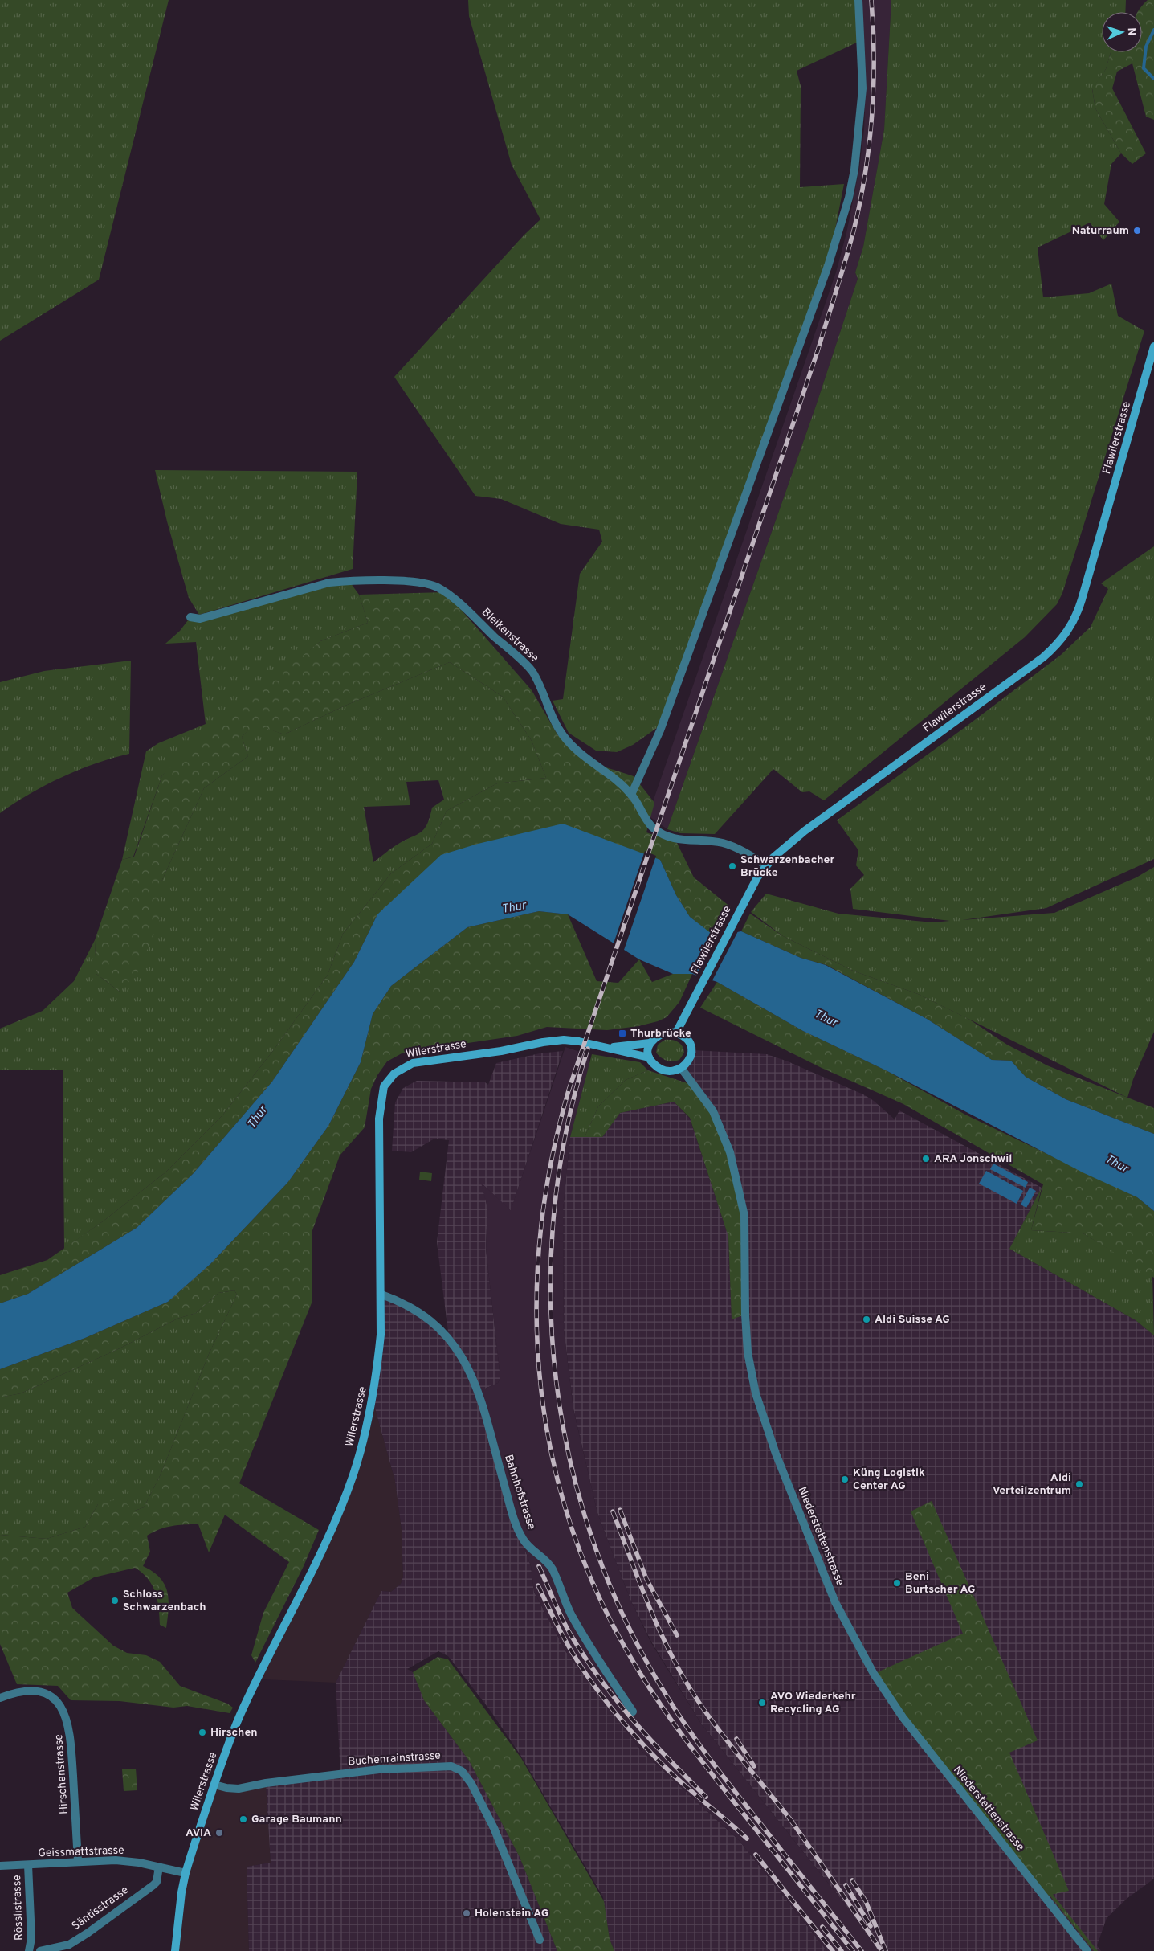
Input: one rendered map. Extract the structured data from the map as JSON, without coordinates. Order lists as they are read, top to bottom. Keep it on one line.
{"streets":{"main road":["Flawilerstrasse","Wilerstrasse"],"street":["Bleikenstrasse","Bahnhofstrasse","Niederstettenstrasse","Buchenrainstrasse","Hirschenstrasse","Geissmattstrasse","Rösslistrasse","Säntisstrasse"]},"crossings":[["Flawilerstrasse","Bleikenstrasse"],["Flawilerstrasse","Wilerstrasse"],["Flawilerstrasse","Niederstettenstrasse"],["Wilerstrasse","Bahnhofstrasse"],["Wilerstrasse","Niederstettenstrasse"],["Wilerstrasse","Buchenrainstrasse"],["Wilerstrasse","Geissmattstrasse"],["Hirschenstrasse","Geissmattstrasse"],["Geissmattstrasse","Rösslistrasse"],["Geissmattstrasse","Säntisstrasse"]],"water":["Thur"],"places":{"other":["Naturraum","Schwarzenbacher Brücke","ARA Jonschwil","Aldi Suisse AG","Küng Logistik Center AG","Aldi Verteilzentrum","Beni Burtscher AG","Schloss Schwarzenbach","AVO Wiederkehr Recycling AG","Hirschen","Garage Baumann","AVIA","Holenstein AG"],"transit":["Thurbrücke"]},"north":"right"}
